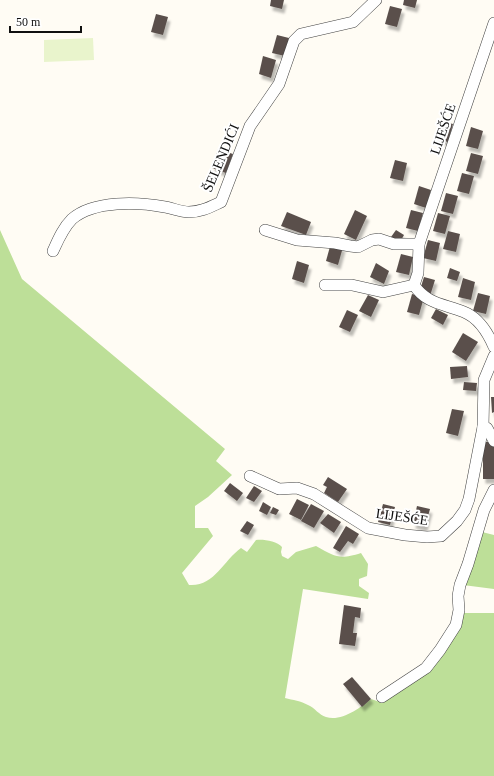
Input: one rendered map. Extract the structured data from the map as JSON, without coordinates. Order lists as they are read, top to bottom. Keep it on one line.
{"streets":{"street":["LIJEŠĆE","ŠELENDIĆI"]},"scale_bar":"50 m"}
